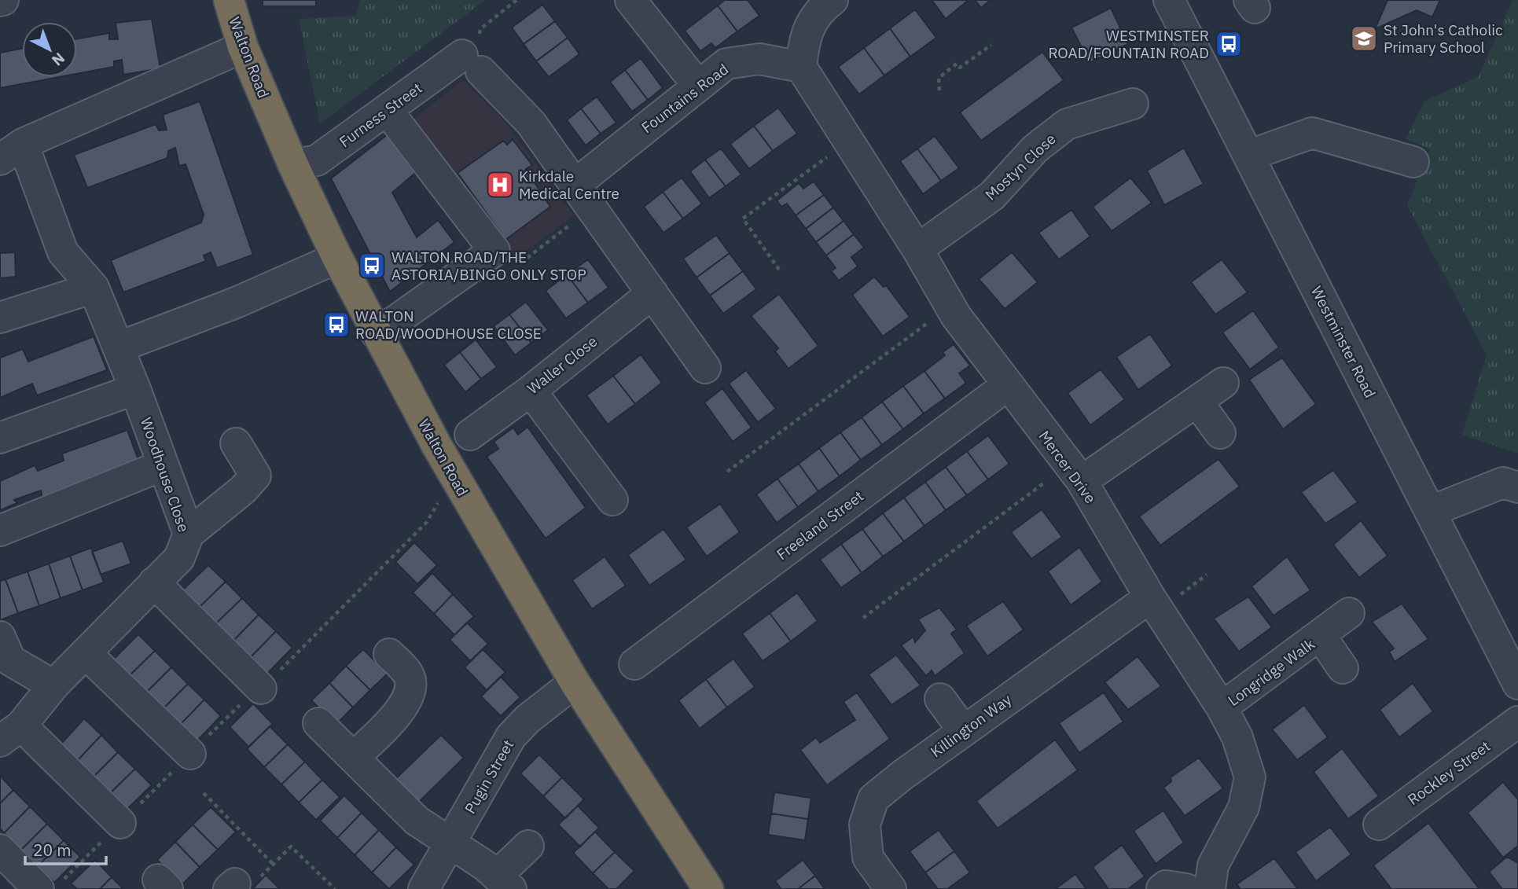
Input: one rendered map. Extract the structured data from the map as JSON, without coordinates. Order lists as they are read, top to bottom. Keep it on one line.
{"streets":{"highway":["Walton Road"],"street":["Fountains Road","Furness Street","Mostyn Close","Westminster Road","Waller Close","Mercer Drive","Woodhouse Close","Freeland Street","Longridge Walk","Killington Way","Rockley Street","Pugin Street"]},"crossings":[["Walton Road","Furness Street"],["Walton Road","Pugin Street"],["Fountains Road","Mercer Drive"],["Mostyn Close","Mercer Drive"],["Mercer Drive","Freeland Street"],["Mercer Drive","Longridge Walk"],["Mercer Drive","Killington Way"]],"places":{"school or university":["St John's Catholic Primary School"],"bus stop":["WESTMINSTER ROAD/FOUNTAIN ROAD","WALTON ROAD/THE ASTORIA/BINGO ONLY STOP","WALTON ROAD/WOODHOUSE CLOSE"],"hospital":["Kirkdale Medical Centre"]},"scale_bar":"20 m","north":"bottom right"}
